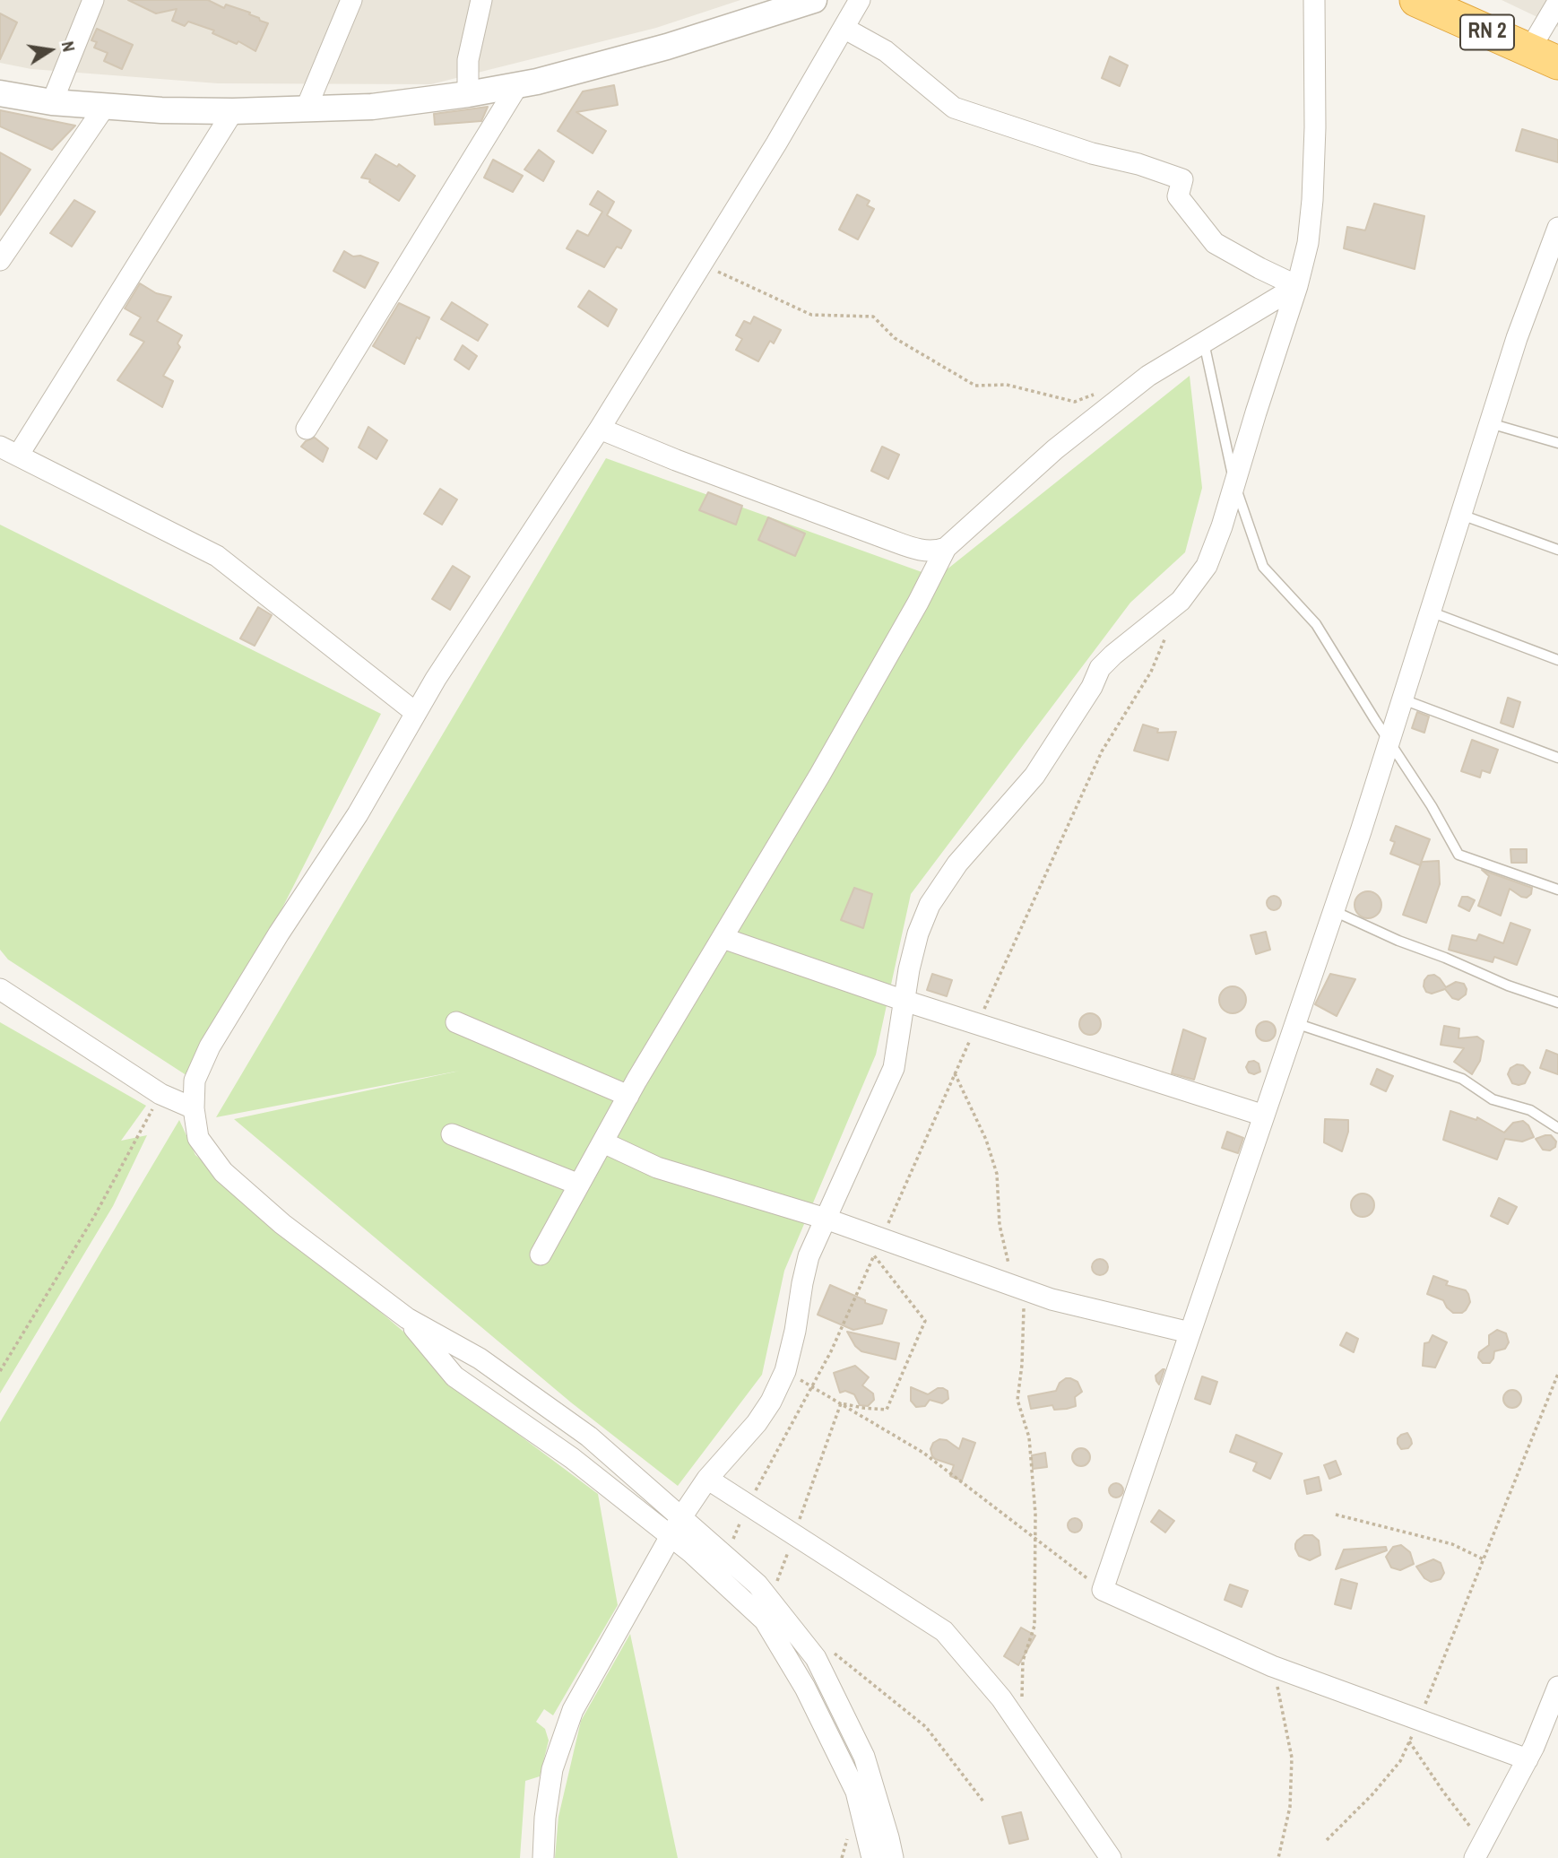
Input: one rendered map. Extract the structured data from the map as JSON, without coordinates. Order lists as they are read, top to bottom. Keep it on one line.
{"streets":{"highway":["RN 2"]},"north":"right"}
